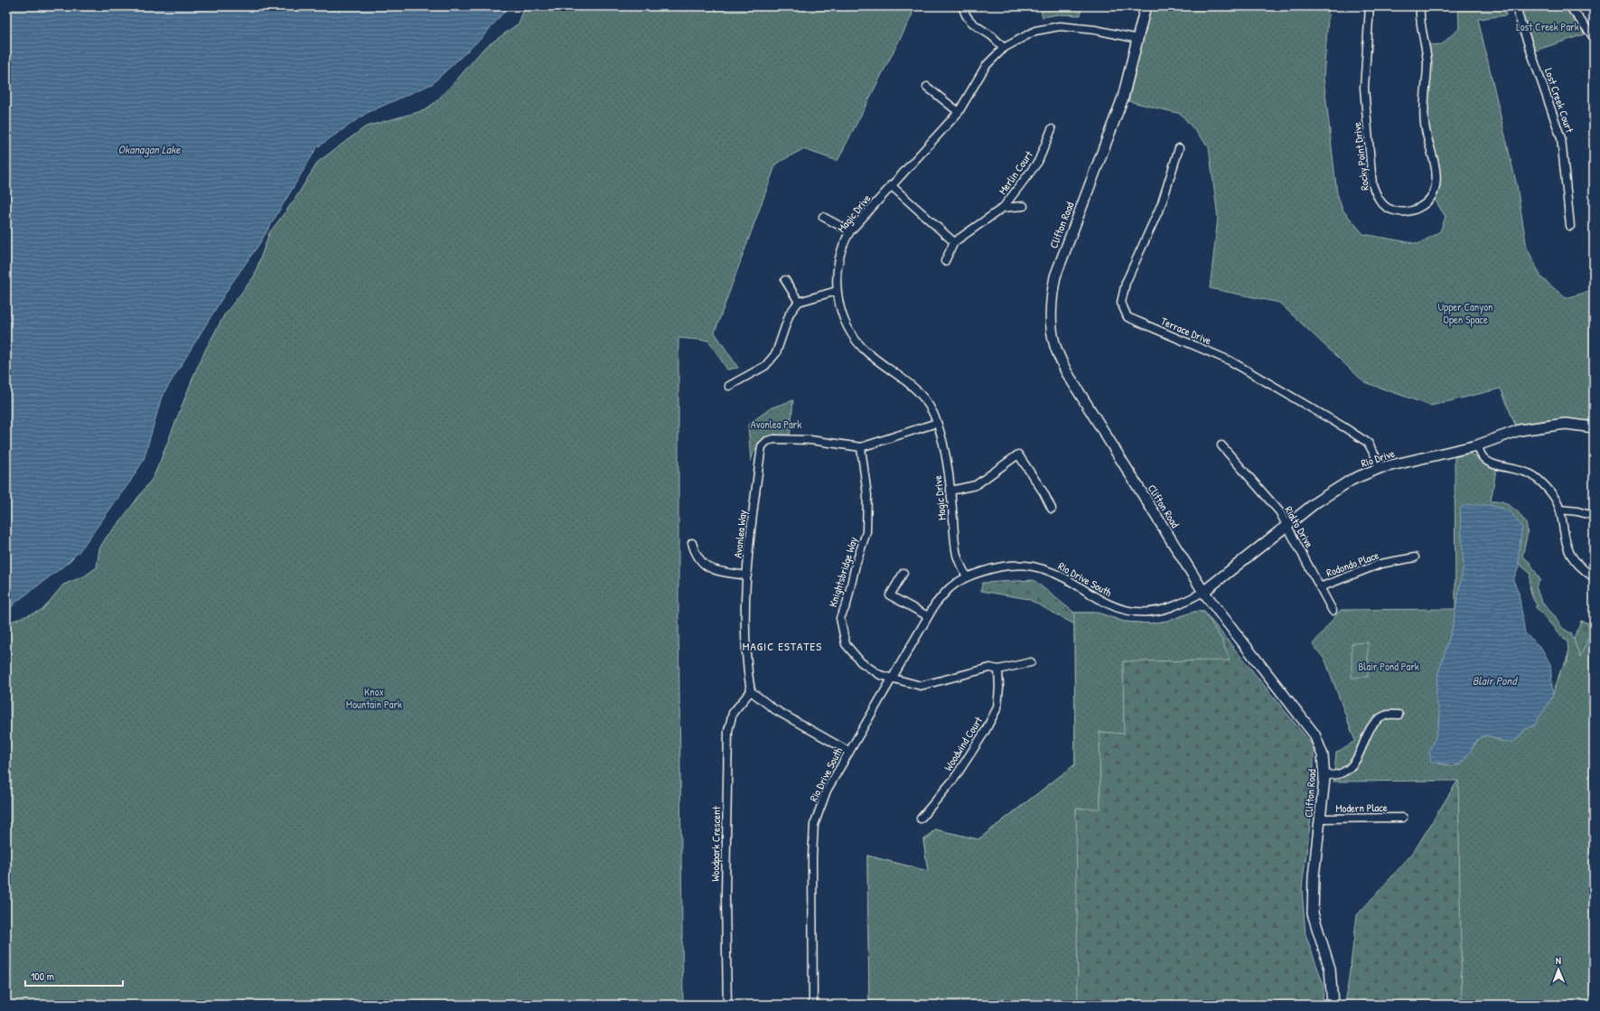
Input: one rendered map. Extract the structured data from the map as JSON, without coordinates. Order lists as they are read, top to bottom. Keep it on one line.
{"streets":{"street":["Lost Creek Court","Rocky Point Drive","Merlin Court","Magic Drive","Clifton Road","Terrace Drive","Rio Drive","Rialto Drive","Avonlea Way","Rodondo Place","Knightsbridge Way","Rio Drive South","Woodwind Court","Modern Place","Woodpark Crescent"]},"crossings":[["Magic Drive","Clifton Road"],["Magic Drive","Avonlea Way"],["Magic Drive","Rio Drive South"],["Clifton Road","Rio Drive"],["Clifton Road","Rio Drive South"],["Clifton Road","Modern Place"],["Terrace Drive","Rio Drive"],["Rio Drive","Rialto Drive"],["Rio Drive","Rio Drive South"],["Rialto Drive","Rodondo Place"],["Avonlea Way","Knightsbridge Way"],["Avonlea Way","Woodpark Crescent"],["Knightsbridge Way","Rio Drive South"],["Knightsbridge Way","Woodwind Court"]],"districts":["MAGIC ESTATES"],"water":["Okanagan Lake","Blair Pond"],"parks":["Lost Creek Park","Upper Canyon Open Space","Avonlea Park","Blair Pond Park","Knox Mountain Park"],"scale_bar":"100 m","north":"top"}
